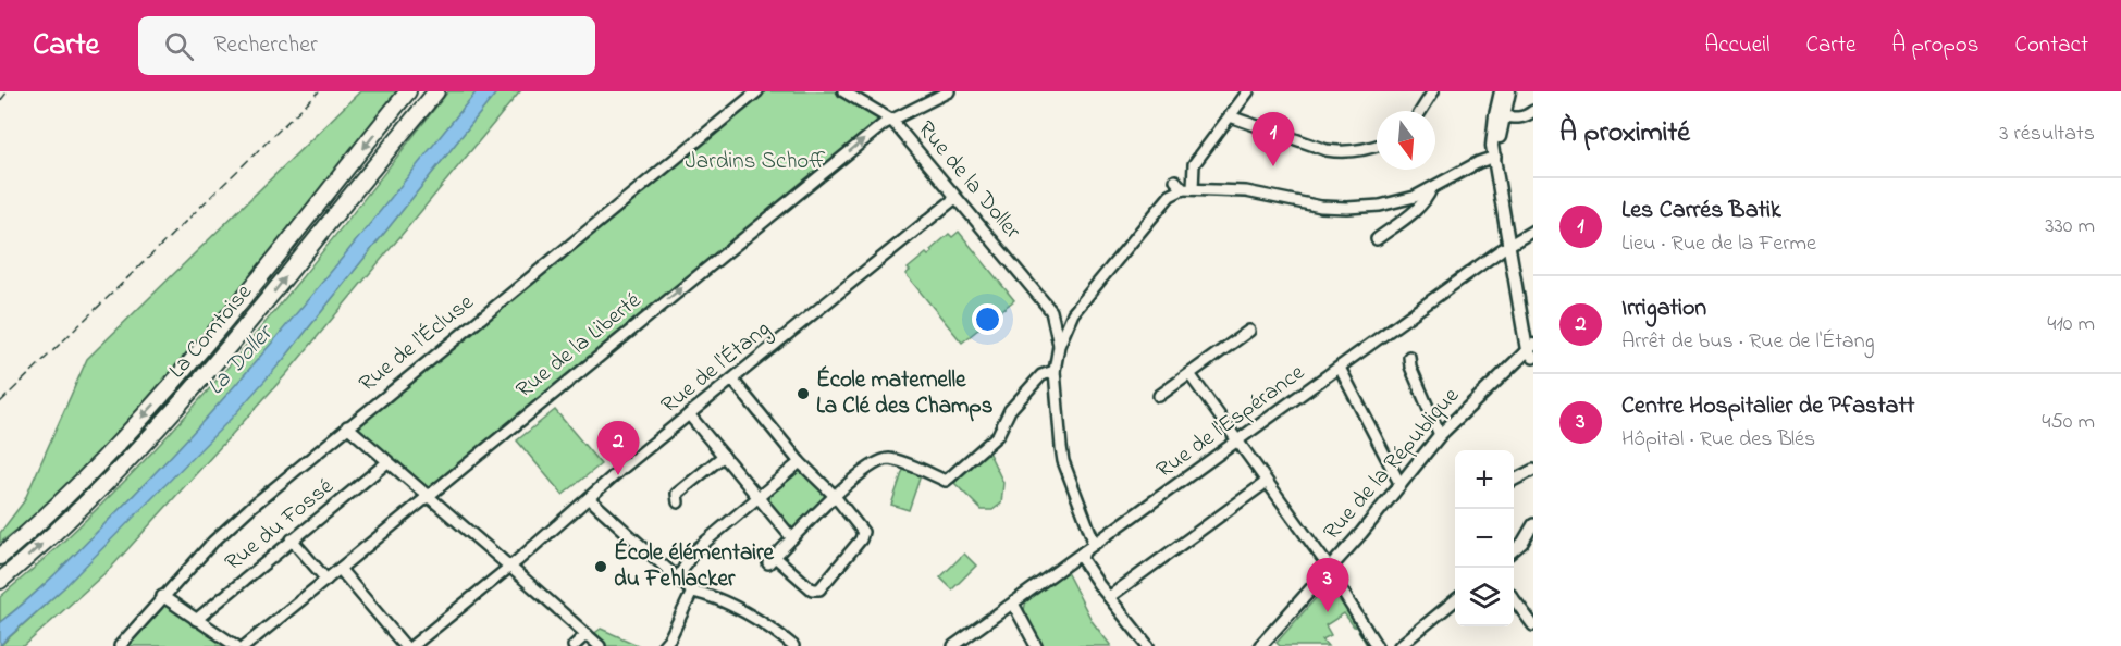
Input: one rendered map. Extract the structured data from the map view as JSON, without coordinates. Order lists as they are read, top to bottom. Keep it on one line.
{"streets":{"highway":["La Comtoise"],"main road":["Rue de la République"],"street":["Rue de la Doller","Rue de l'Écluse","Rue de la Liberté","Rue de l'Étang","Rue de l'Espérance","Rue du Fossé"]},"crossings":[["Rue de la Doller","Rue de la Liberté"],["Rue de la Doller","Rue de l'Étang"]],"one_way":["Rue de la Liberté"],"water":["La Doller"],"parks":["Jardins Schoff"],"places":["École maternelle La Clé des Champs","École élémentaire du Fehlacker"],"north":"bottom","page":{"header":"Carte","search":"Rechercher","nav":["Accueil","Carte","À propos","Contact"],"heading":["À proximité","3 résultats"],"pins":["1","2","3"],"list":[{"mark":"1","name":"Les Carrés Batik","note":"Lieu · Rue de la Ferme","value":"330 m"},{"mark":"2","name":"Irrigation","note":"Arrêt de bus · Rue de l'Étang","value":"410 m"},{"mark":"3","name":"Centre Hospitalier de Pfastatt","note":"Hôpital · Rue des Blés","value":"450 m"}],"map_buttons":["+","−"]}}
